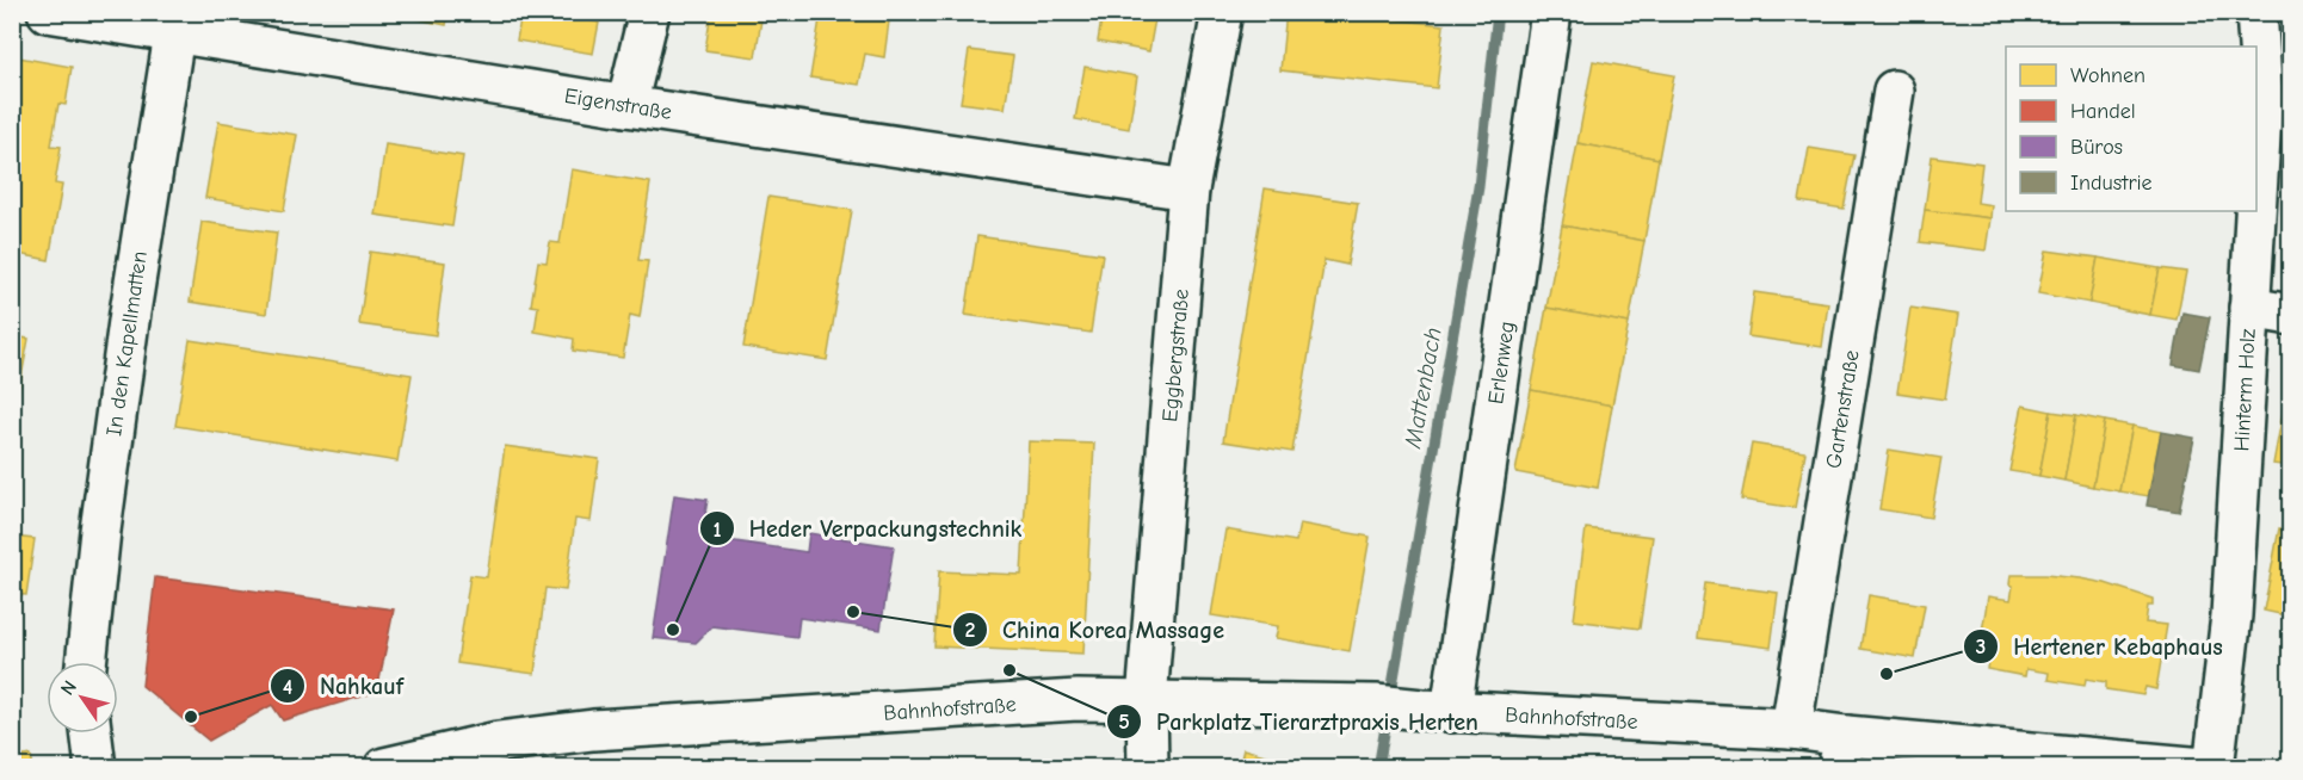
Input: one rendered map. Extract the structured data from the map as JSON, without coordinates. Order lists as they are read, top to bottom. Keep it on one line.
{"streets":{"street":["Eigenstraße","In den Kapellmatten","Eggbergstraße","Erlenweg","Hinterm Holz","Gartenstraße","Bahnhofstraße"]},"crossings":[["Eigenstraße","In den Kapellmatten"],["Eigenstraße","Eggbergstraße"],["Eggbergstraße","Bahnhofstraße"],["Erlenweg","Bahnhofstraße"],["Gartenstraße","Bahnhofstraße"]],"water":["Mattenbach"],"places":["China Korea Massage","Heder Verpackungstechnik","Parkplatz Tierarztpraxis Herten","Hertener Kebaphaus","Nahkauf"],"legend":["Wohnen","Handel","Büros","Industrie"],"north":"top left"}
